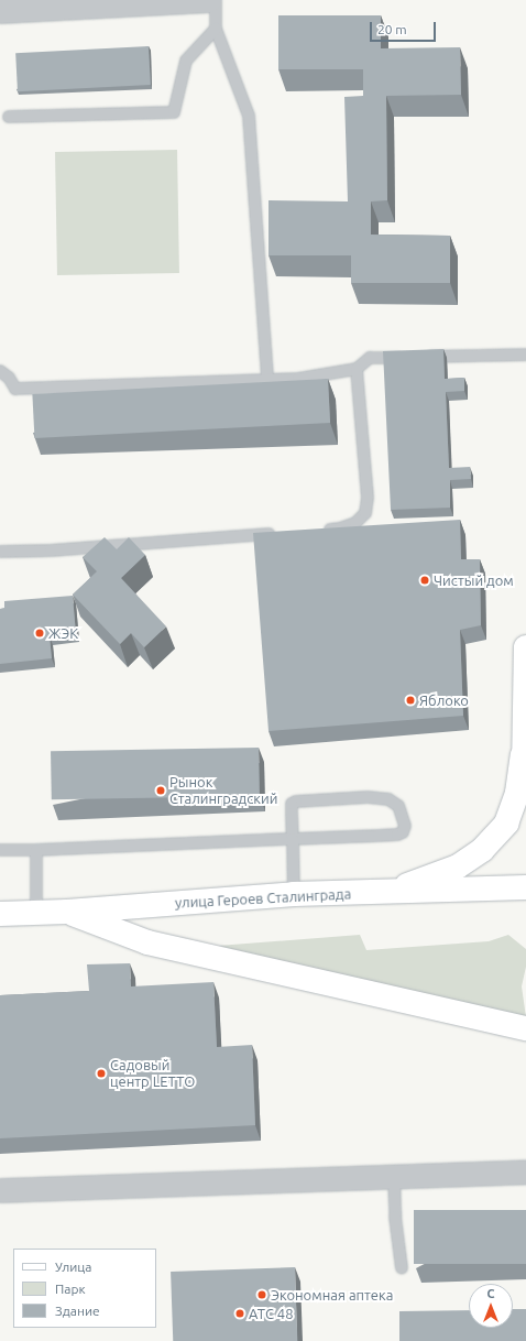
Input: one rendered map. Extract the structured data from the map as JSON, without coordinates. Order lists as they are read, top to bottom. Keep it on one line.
{"streets":{"main road":["улица Героев Сталинграда"]},"places":["Чистый дом","ЖЭК","Яблоко","Рынок Сталинградский","Садовый центр LETTO","Экономная аптека","АТС 48"],"legend":["Улица","Парк","Здание"],"scale_bar":"20 m","north":"top"}
